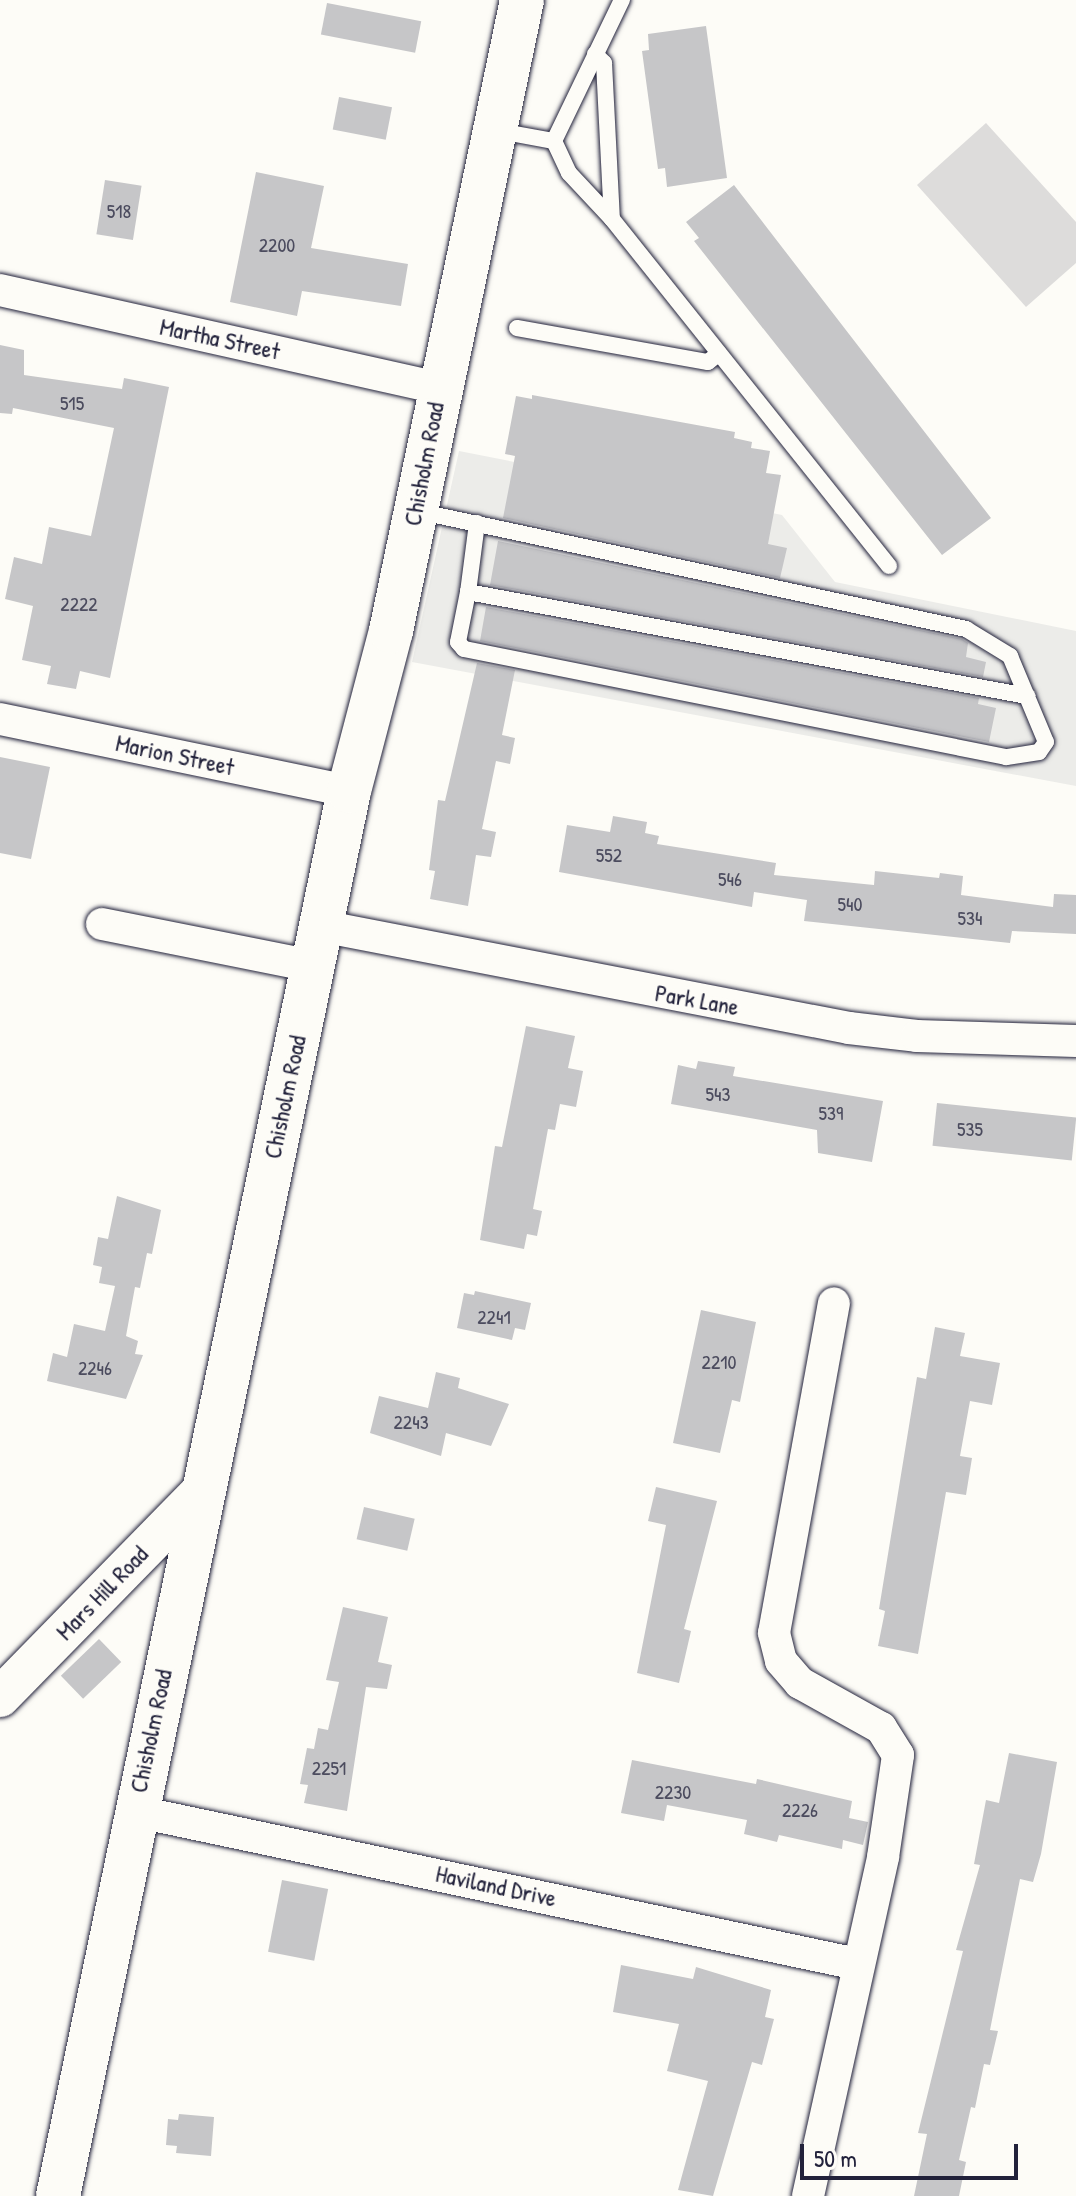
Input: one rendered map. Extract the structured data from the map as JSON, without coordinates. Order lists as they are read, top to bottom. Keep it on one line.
{"streets":{"main road":["Chisholm Road"],"street":["Martha Street","Marion Street","Park Lane","Mars Hill Road","Haviland Drive"]},"crossings":[["Martha Street","Chisholm Road"],["Chisholm Road","Marion Street"],["Chisholm Road","Park Lane"],["Chisholm Road","Mars Hill Road"],["Chisholm Road","Haviland Drive"]],"house_numbers":["518","2200","515","2222","552","546","540","534","543","539","535","2241","2210","2246","2243","2251","2230","2226"],"scale_bar":"50 m"}
